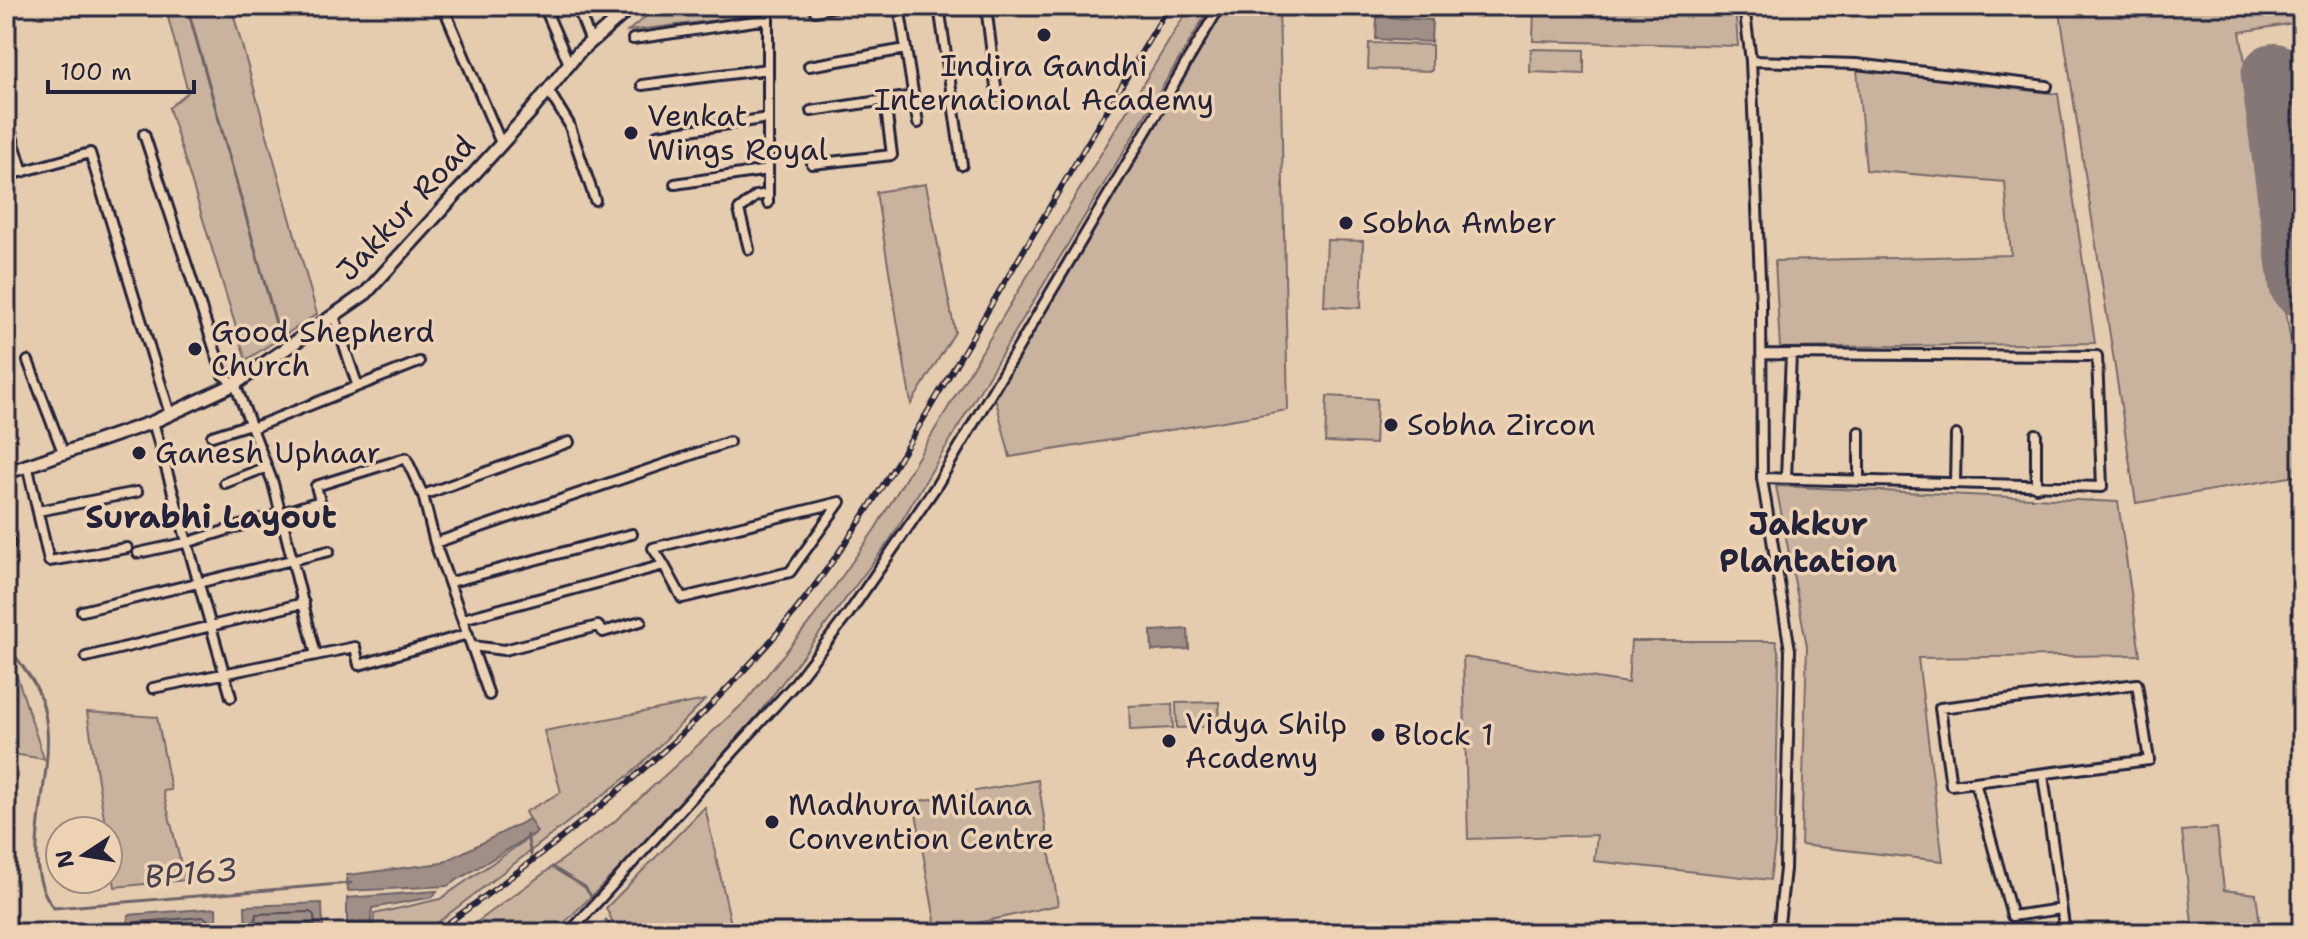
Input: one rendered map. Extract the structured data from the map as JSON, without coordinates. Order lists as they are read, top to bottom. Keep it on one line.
{"streets":{"street":["Jakkur Road"]},"districts":["Surabhi Layout","Jakkur Plantation"],"water":["BP163"],"places":["Indira Gandhi International Academy","Venkat Wings Royal","Sobha Amber","Good Shepherd Church","Sobha Zircon","Ganesh Uphaar","Block 1","Vidya Shilp Academy","Madhura Milana Convention Centre"],"scale_bar":"100 m","north":"left"}
